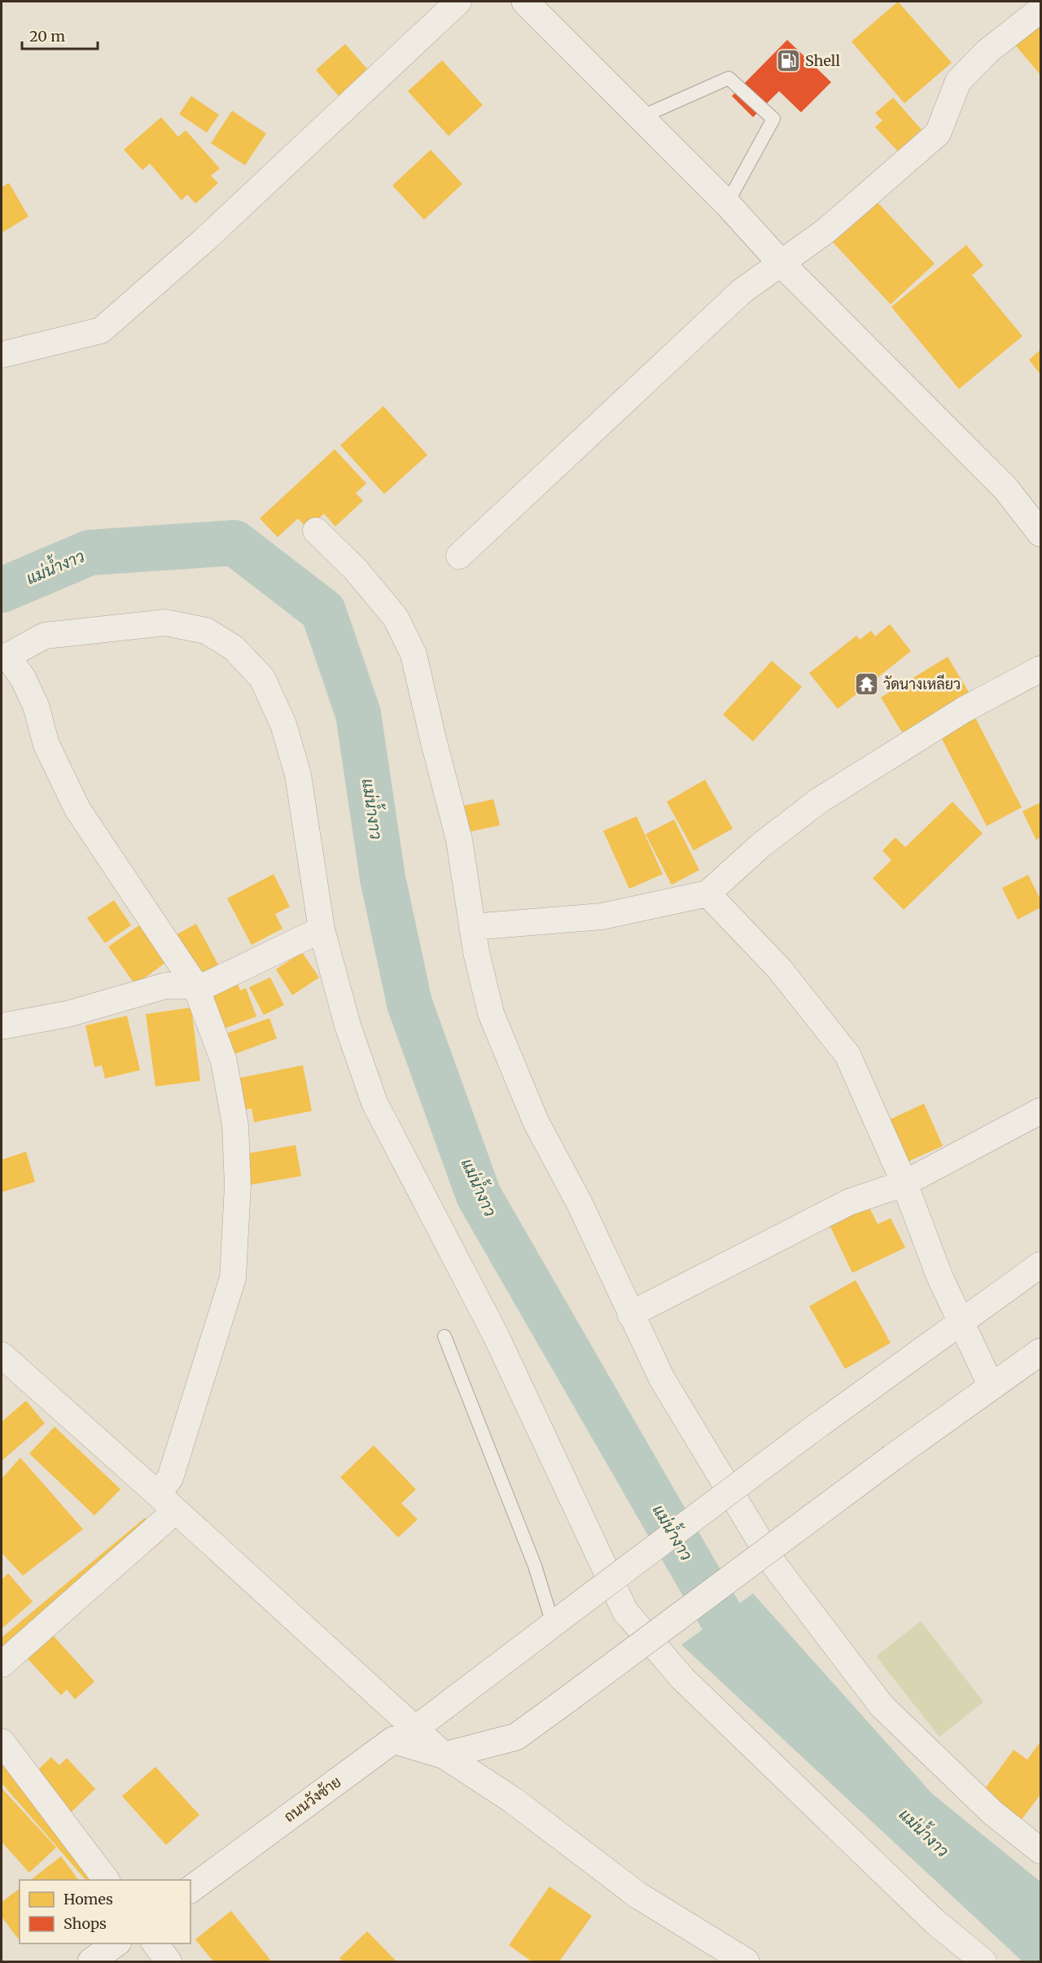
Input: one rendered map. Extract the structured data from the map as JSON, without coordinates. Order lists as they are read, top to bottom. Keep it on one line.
{"streets":{"main road":["ถนนวังซ้าย"]},"water":["แม่น้ำงาว"],"places":{"fuel station":["Shell"],"temple":["วัดนางเหลียว"]},"legend":["Homes","Shops"],"scale_bar":"20 m"}
